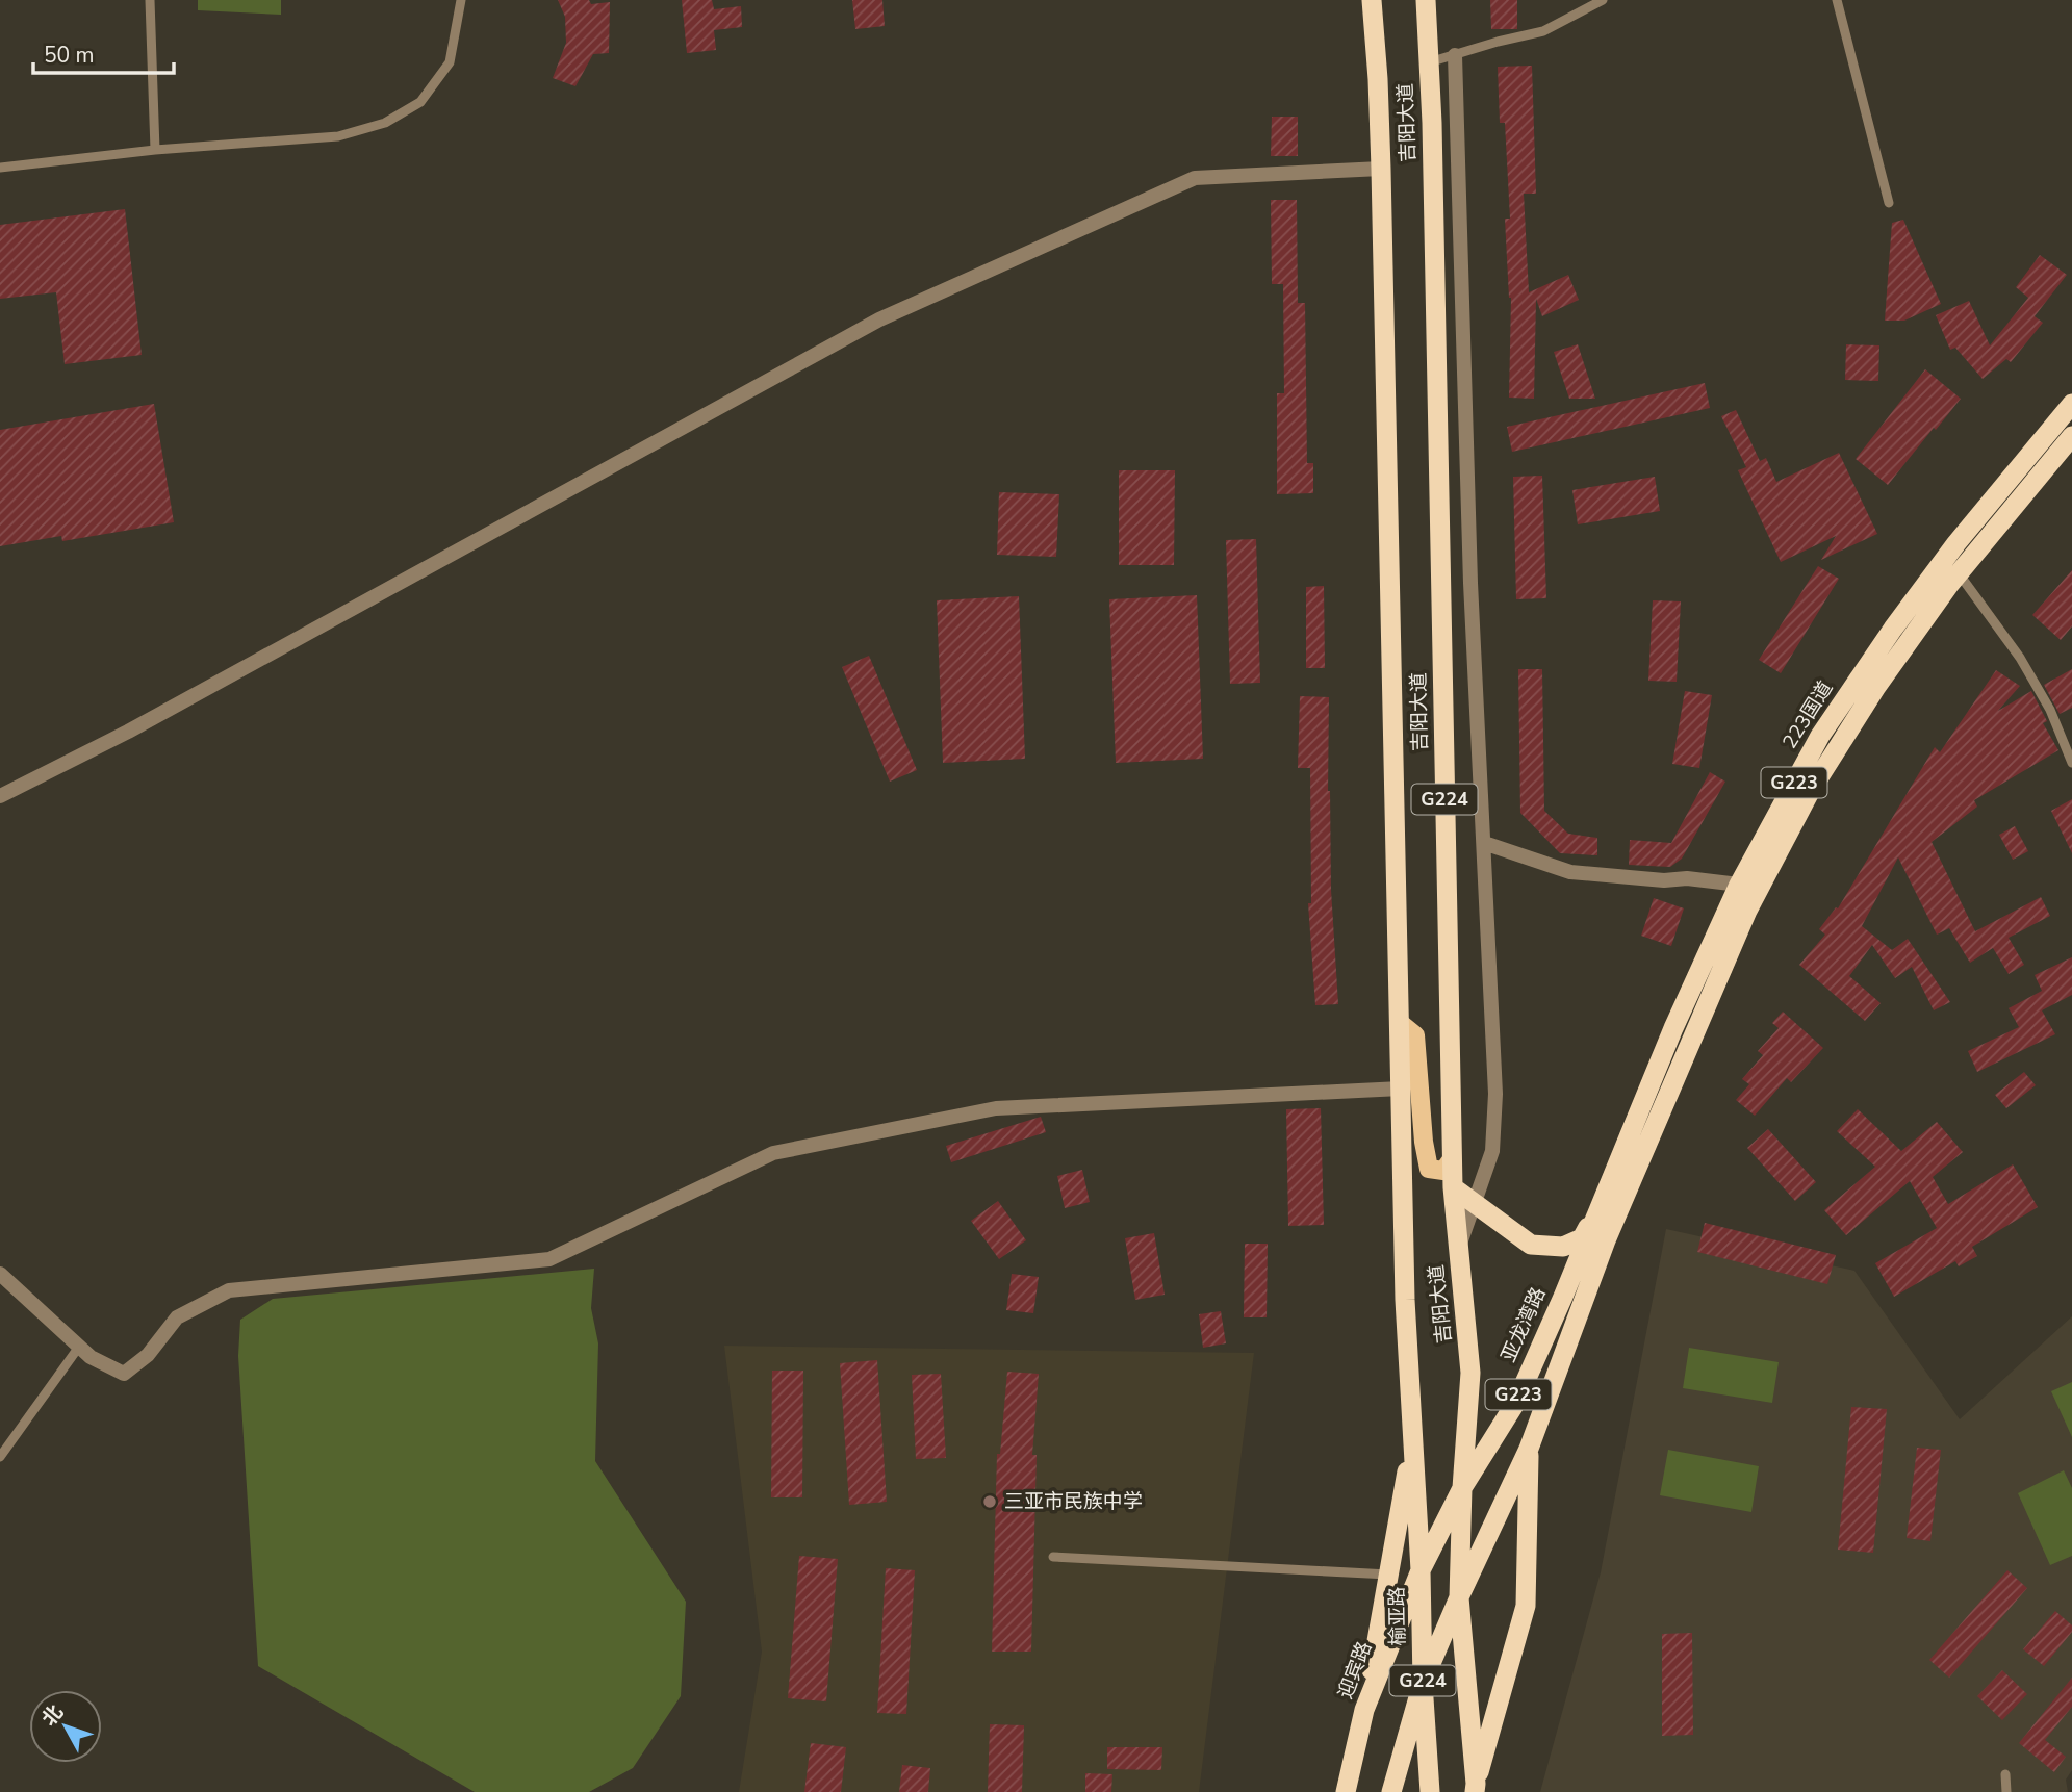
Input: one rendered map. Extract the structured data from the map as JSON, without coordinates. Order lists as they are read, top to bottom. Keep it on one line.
{"streets":{"highway":["吉阳大道","223国道","G223","G224","亚龙湾路","榆亚路","迎宾路"]},"crossings":[["吉阳大道","G223"],["吉阳大道","G224"],["吉阳大道","亚龙湾路"],["吉阳大道","榆亚路"],["吉阳大道","迎宾路"],["223国道","亚龙湾路"],["G223","G224"],["G223","榆亚路"],["亚龙湾路","榆亚路"],["亚龙湾路","迎宾路"],["榆亚路","迎宾路"]],"places":["三亚市民族中学"],"scale_bar":"50 m","north":"top left"}
